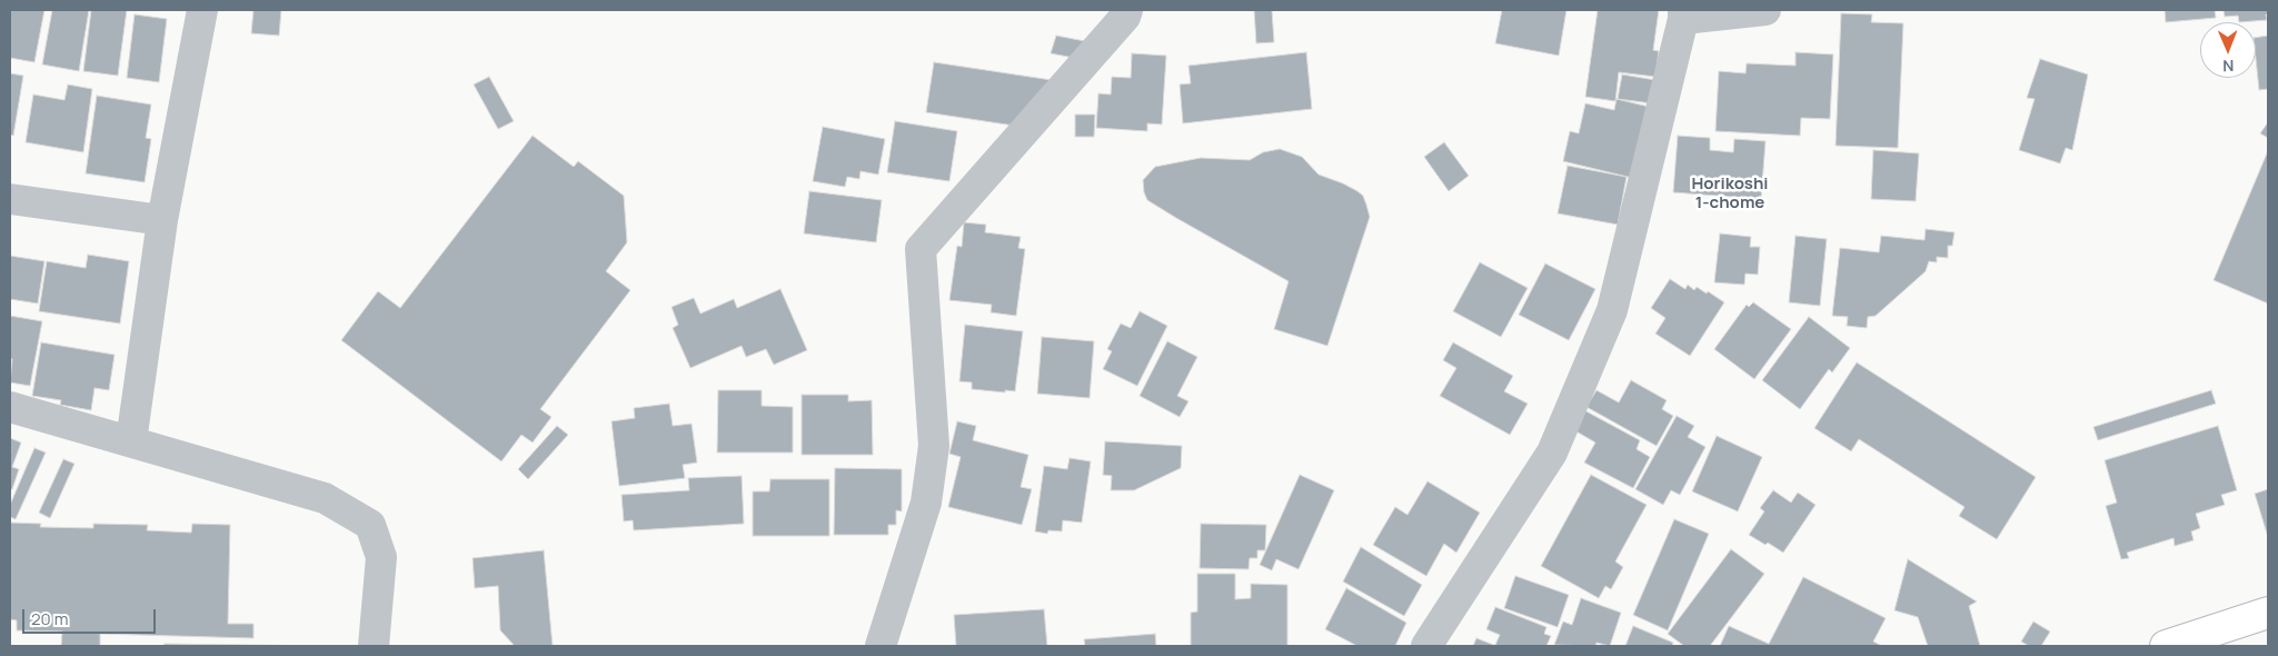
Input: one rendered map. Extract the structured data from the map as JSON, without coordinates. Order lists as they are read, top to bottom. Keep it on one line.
{"districts":["Horikoshi 1-chome"],"scale_bar":"20 m","north":"bottom"}
